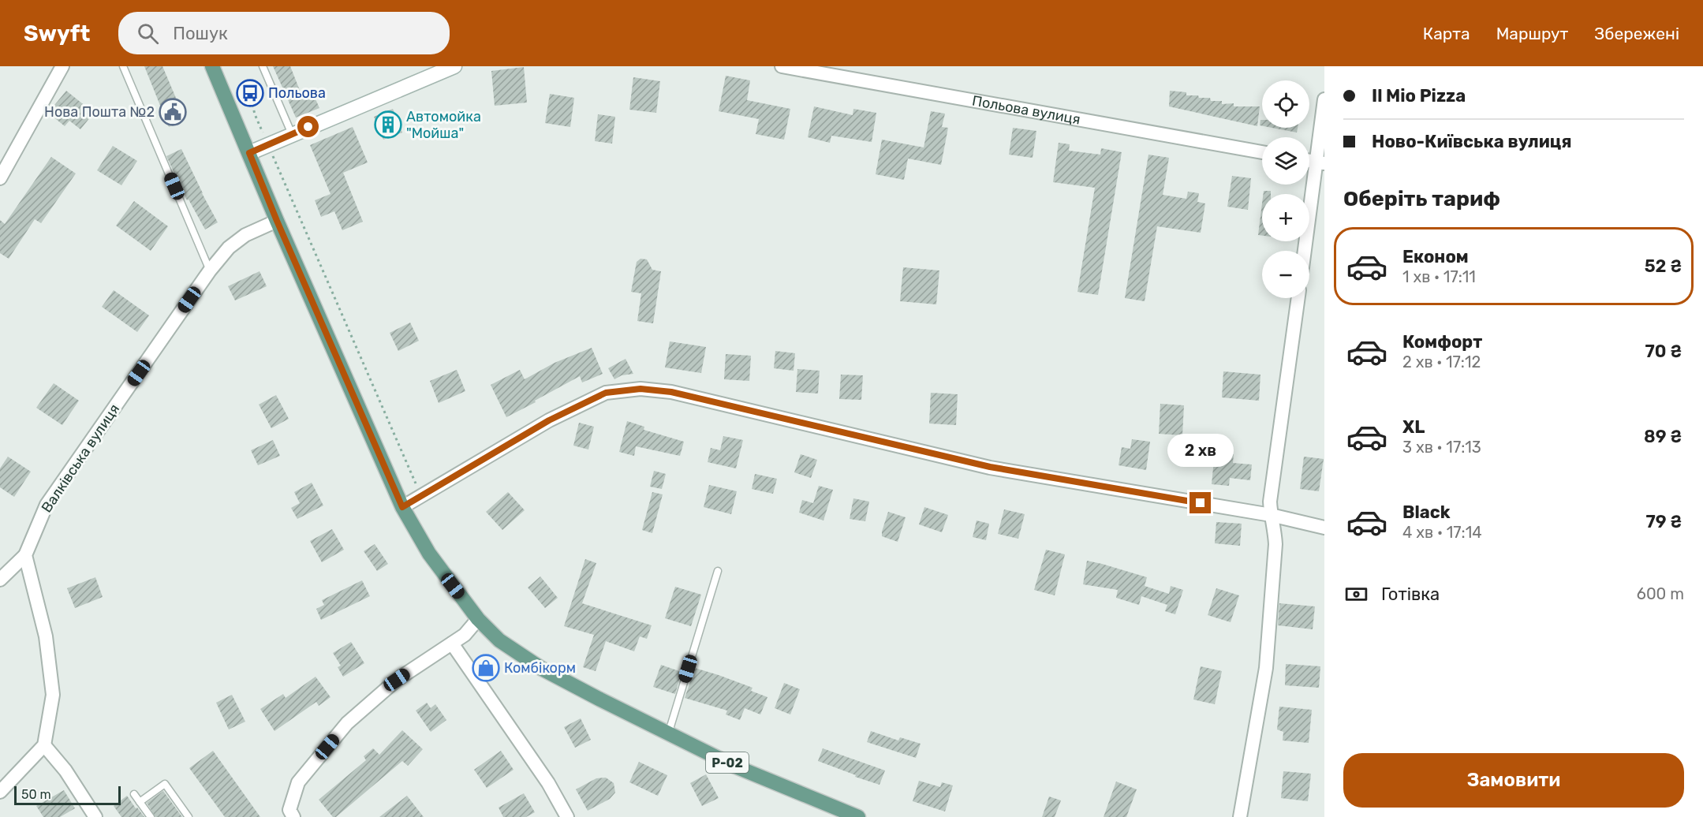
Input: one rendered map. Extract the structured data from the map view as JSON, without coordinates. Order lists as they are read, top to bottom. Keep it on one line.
{"streets":{"main road":["Р-02"],"street":["Польова вулиця","Валківська вулиця"]},"crossings":[["Валківська вулиця","Р-02"]],"places":{"bus stop":["Польова"],"public building":["Нова Пошта №2"],"building":["Автомойка \"Мойша\""],"shop":["Комбікорм"]},"scale_bar":"50 m","page":{"header":"Swyft","search":"Пошук","nav":["Карта","Маршрут","Збережені"],"banner":["Il Mio Pizza","Ново-Київська вулиця"],"map_buttons":["+","−"],"heading":"Оберіть тариф","list":[{"name":"Економ","note":"1 хв · 17:11","value":"52 ₴"},{"name":"Комфорт","note":"2 хв · 17:12","value":"70 ₴"},{"name":"XL","note":"3 хв · 17:13","value":"89 ₴"},{"name":"Black","note":"4 хв · 17:14","value":"79 ₴"}],"bubble":"2 хв","pay":["Готівка","600 m"],"buttons":"Замовити","scale":"50 m"}}
